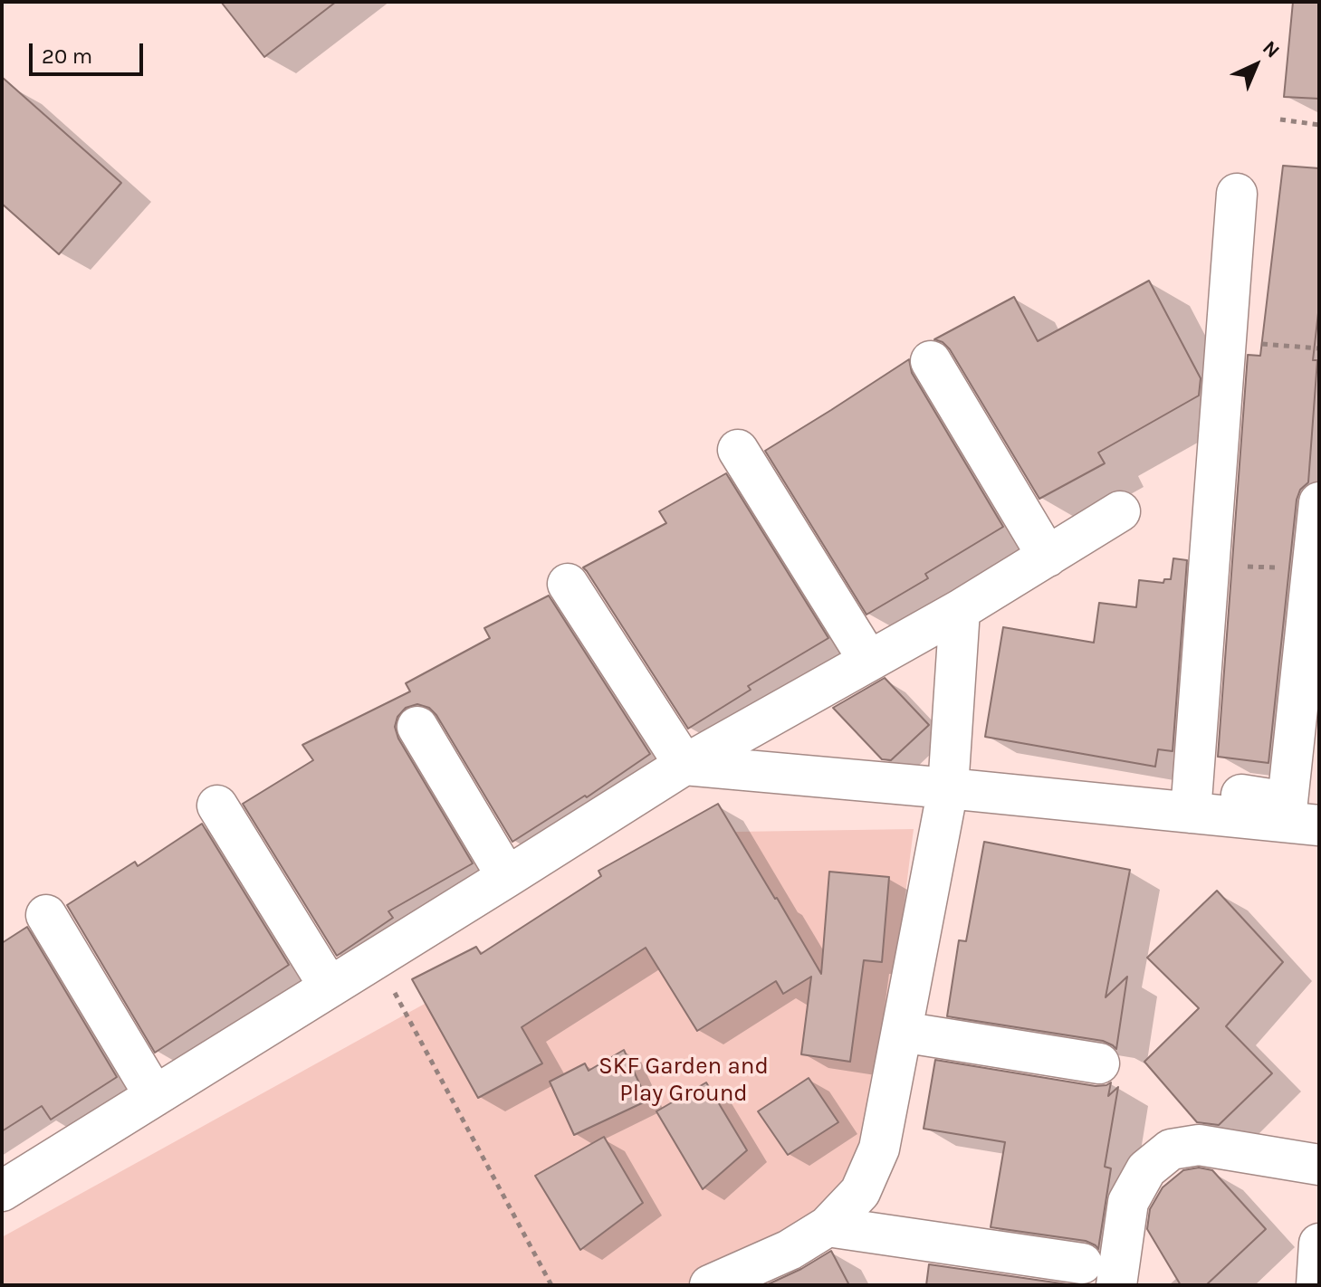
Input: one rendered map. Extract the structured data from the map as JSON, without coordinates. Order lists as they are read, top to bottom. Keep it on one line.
{"parks":["SKF Garden and Play Ground"],"scale_bar":"20 m","north":"top right"}
